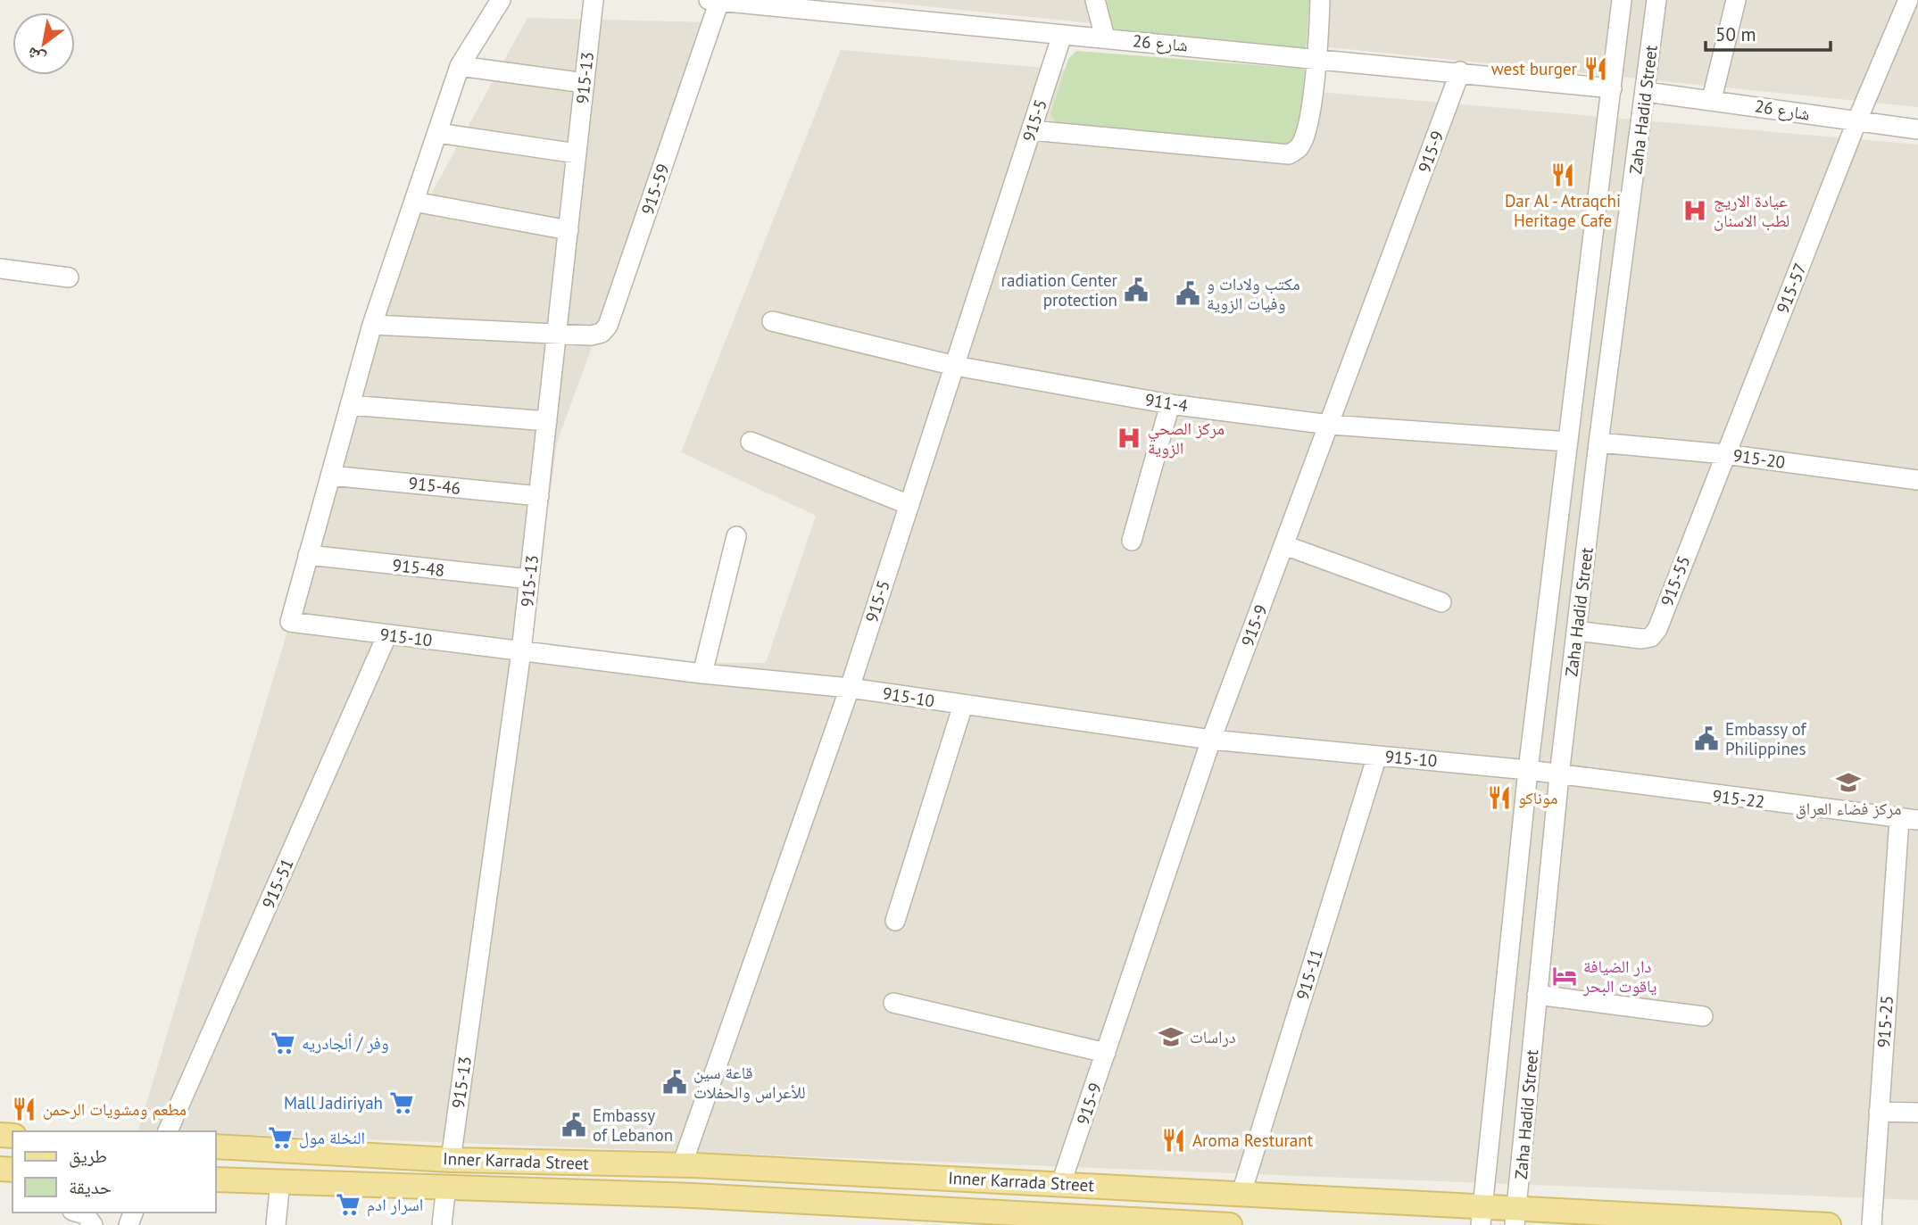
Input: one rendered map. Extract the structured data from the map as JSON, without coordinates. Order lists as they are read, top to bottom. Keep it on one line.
{"streets":{"main road":["Inner Karrada Street"],"street":["شارع 26","915-13","Zaha Hadid Street","915-5","915-9","915-59","915-57","911-4","915-20","915-46","915-48","915-55","915-10","915-22","915-51","915-11","915-25"]},"crossings":[["شارع 26","Zaha Hadid Street"],["شارع 26","915-5"],["شارع 26","915-9"],["شارع 26","915-59"],["شارع 26","915-57"],["915-13","915-59"],["915-13","915-46"],["915-13","915-48"],["915-13","915-10"],["915-13","Inner Karrada Street"],["Zaha Hadid Street","911-4"],["Zaha Hadid Street","915-20"],["Zaha Hadid Street","915-55"],["Zaha Hadid Street","915-10"],["Zaha Hadid Street","915-22"],["Zaha Hadid Street","Inner Karrada Street"],["915-5","911-4"],["915-5","915-10"],["915-5","Inner Karrada Street"],["915-9","911-4"],["915-9","915-10"],["915-9","Inner Karrada Street"],["915-57","915-20"],["915-57","915-55"],["915-20","915-55"],["915-48","915-10"],["915-10","915-22"],["915-10","915-51"],["915-10","915-11"],["915-22","915-25"],["915-11","Inner Karrada Street"]],"places":{"restaurant":["west burger","Dar Al - Atraqchi Heritage Cafe","موناكو","مطعم ومشويات الرحمن","Aroma Resturant"],"hospital":["عيادة الاريج لطب الاسنان","مركز الصحي الزوية"],"public building":["radiation Center protection","مكتب ولادات و وفيات الزوية","Embassy of Philippines","قاعة سين للأعراس والحفلات","Embassy of Lebanon"],"school or university":["مركز فضاء العراق","دراسات"],"hotel":["دار الضيافة ياقوت البحر"],"supermarket":["وفر / ألجادريه","Mall Jadiriyah","النخلة مول","اسرار ادم"]},"legend":["طريق","حديقة"],"scale_bar":"50 m","north":"bottom left"}
